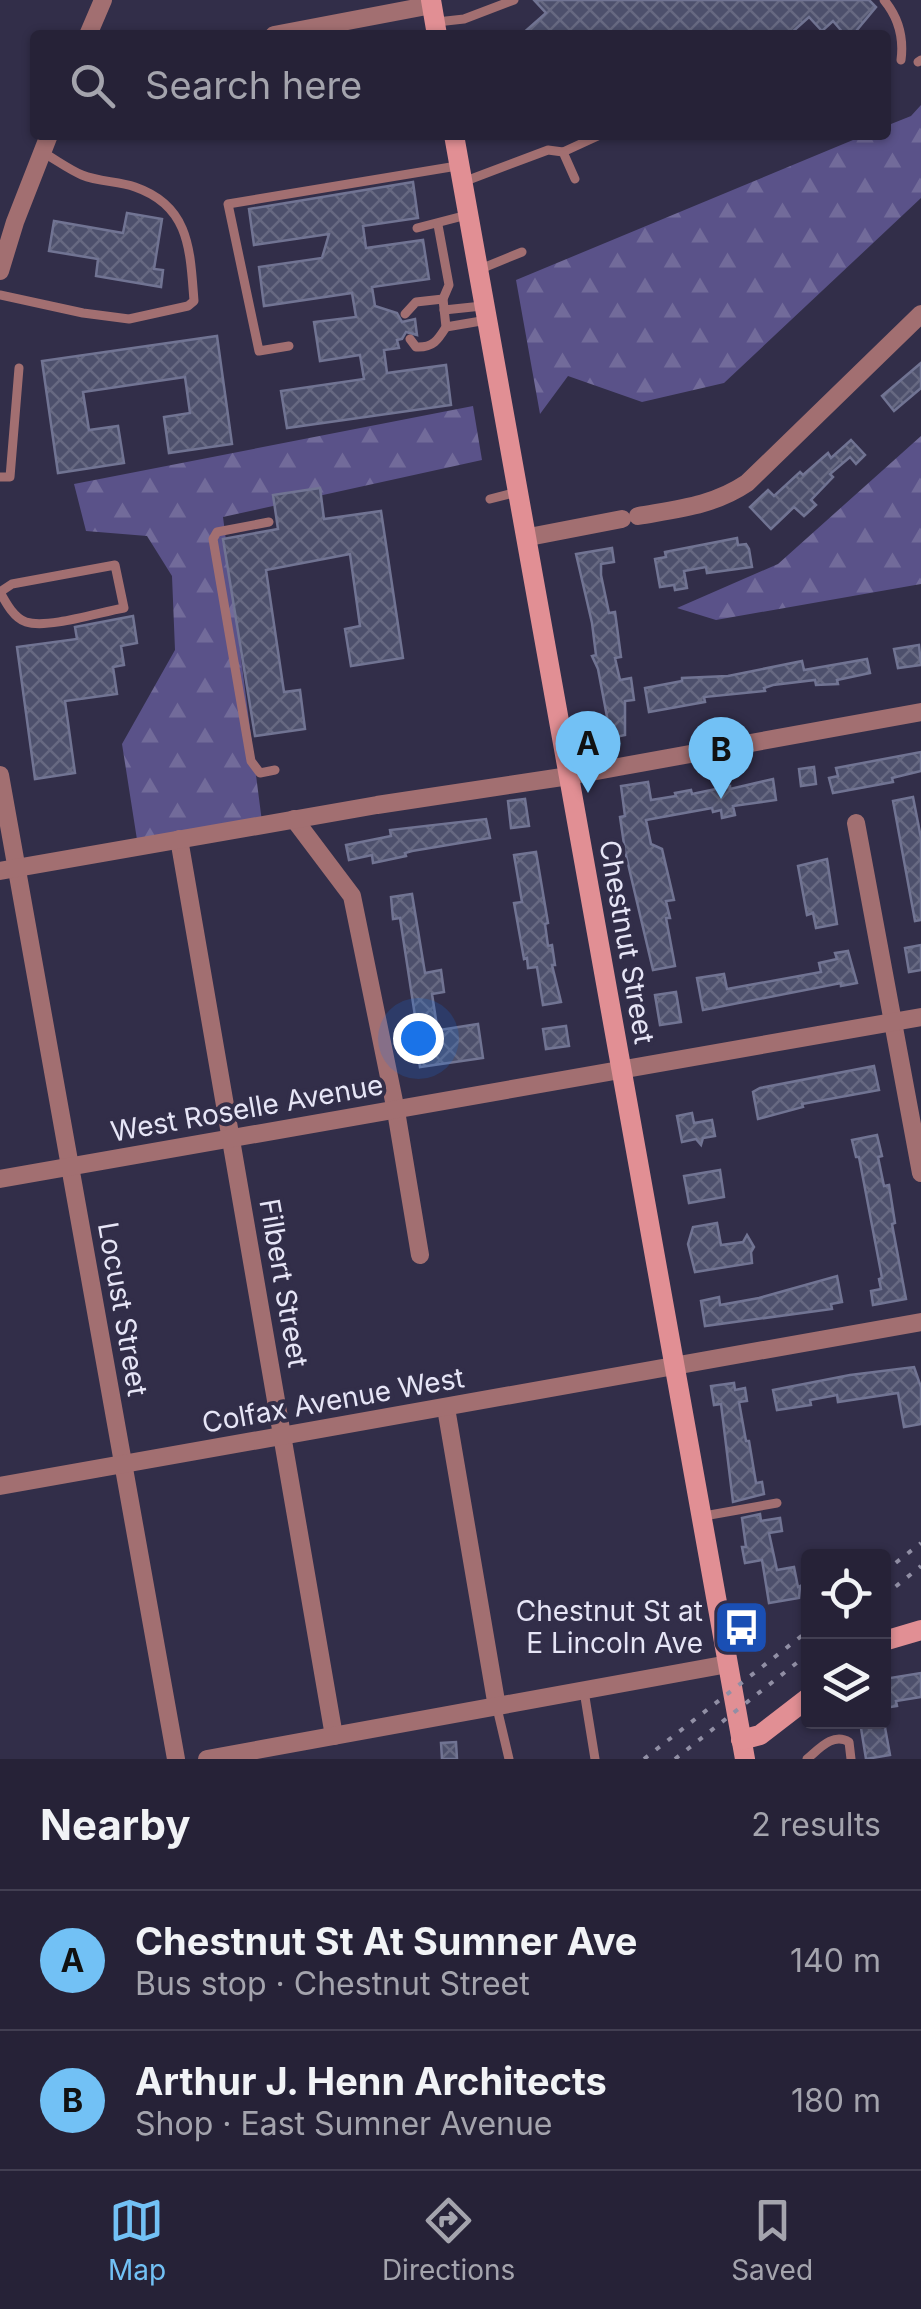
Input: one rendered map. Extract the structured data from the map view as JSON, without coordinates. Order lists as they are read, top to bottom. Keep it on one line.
{"streets":{"street":["Chestnut Street","West Roselle Avenue","Filbert Street","Locust Street","Colfax Avenue West"]},"crossings":[["Chestnut Street","West Roselle Avenue"],["Chestnut Street","Colfax Avenue West"],["West Roselle Avenue","Filbert Street"],["West Roselle Avenue","Locust Street"],["Filbert Street","Colfax Avenue West"],["Locust Street","Colfax Avenue West"]],"places":{"bus stop":["Chestnut St at E Lincoln Ave"]},"page":{"search":"Search here","pins":["A","B"],"heading":["Nearby","2 results"],"list":[{"mark":"A","name":"Chestnut St At Sumner Ave","note":"Bus stop · Chestnut Street","value":"140 m"},{"mark":"B","name":"Arthur J. Henn Architects","note":"Shop · East Sumner Avenue","value":"180 m"}],"nav":["Map","Directions","Saved"]}}
